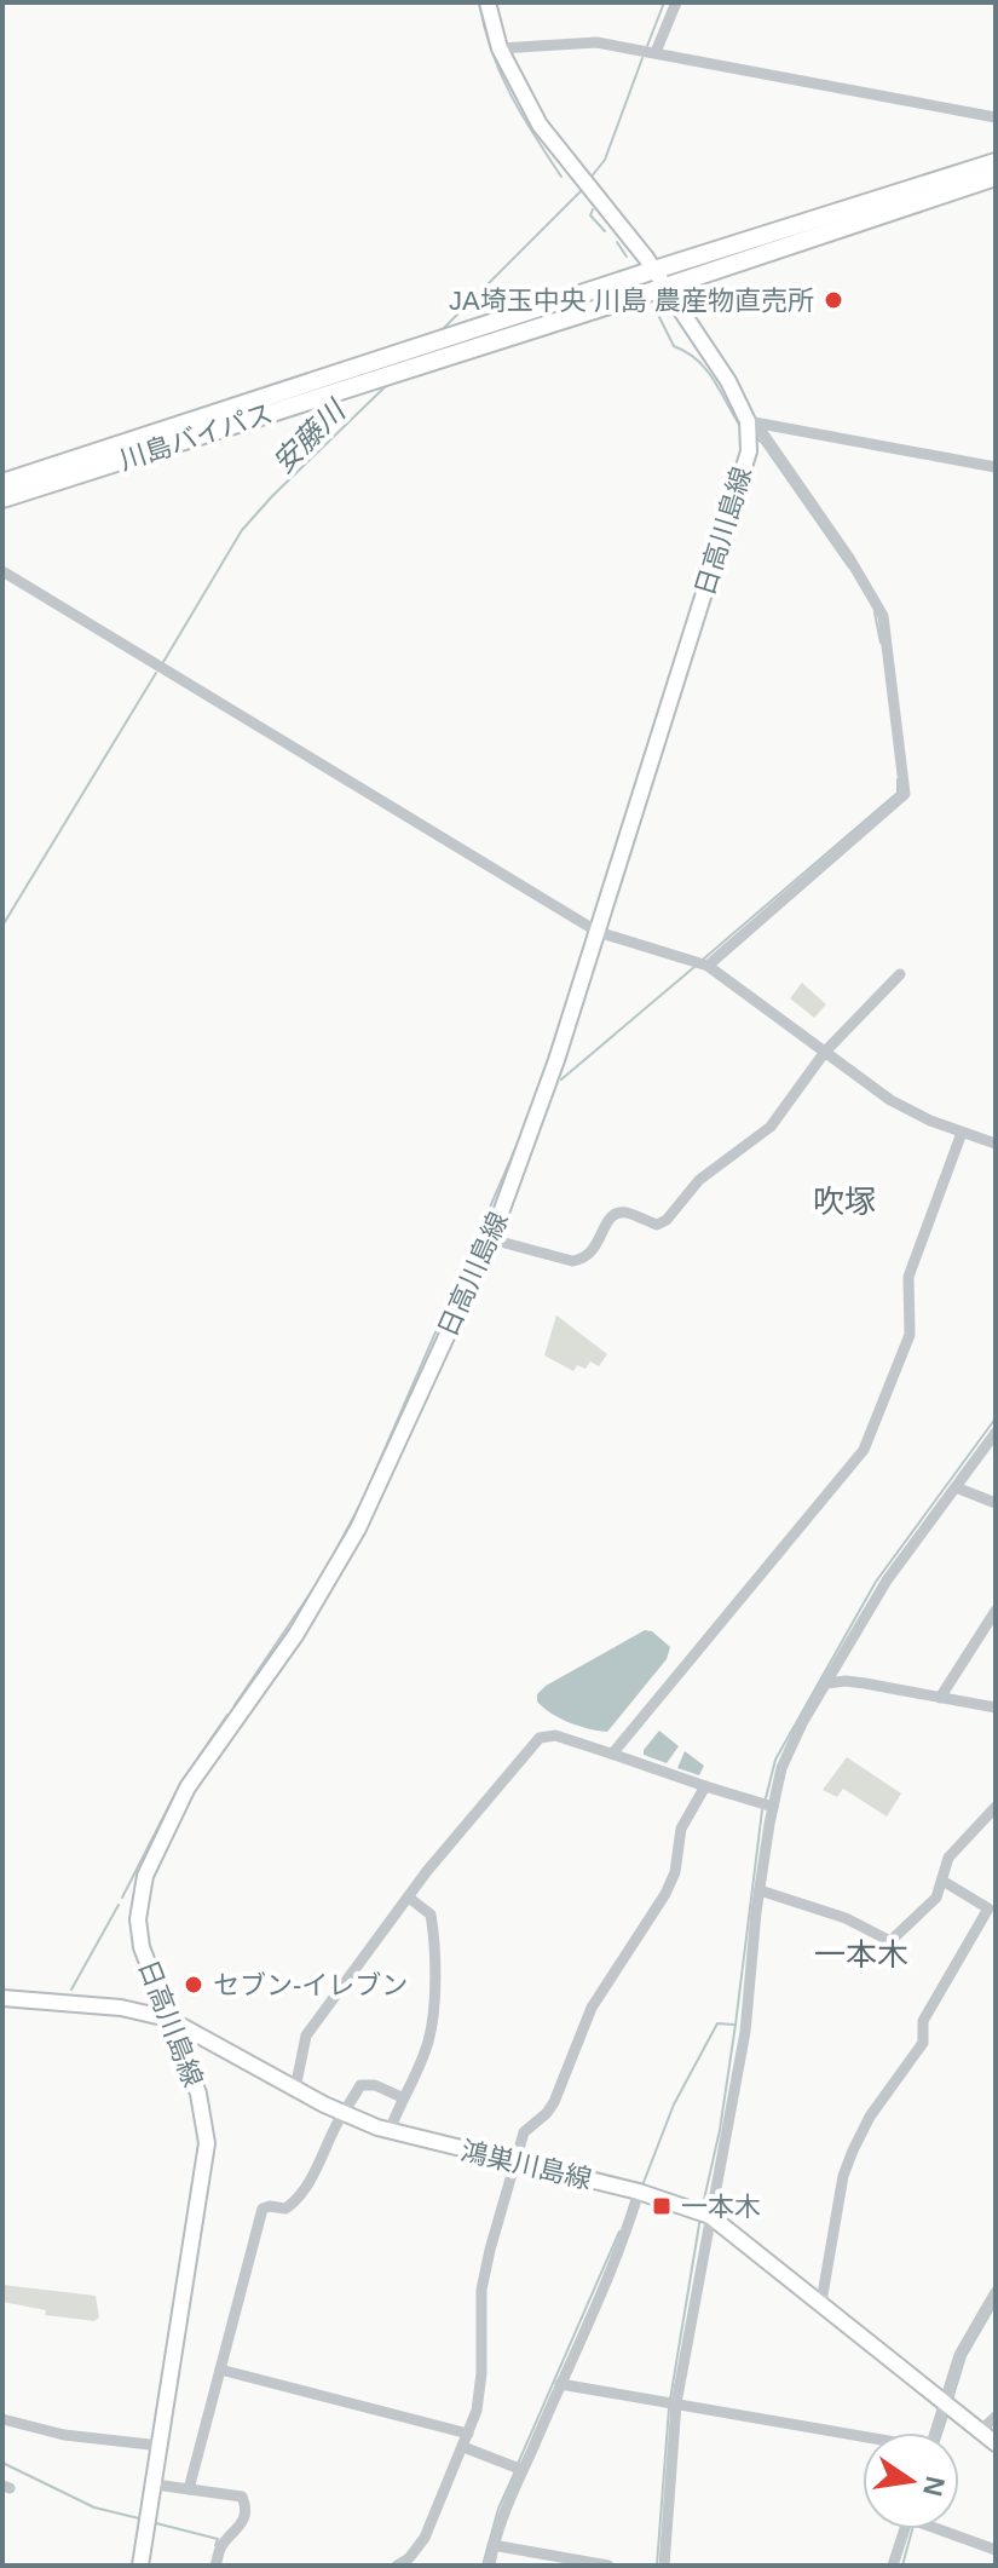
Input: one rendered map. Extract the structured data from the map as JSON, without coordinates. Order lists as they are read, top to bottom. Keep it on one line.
{"streets":{"highway":["川島バイパス"],"main road":["日高川島線","鴻巣川島線"]},"crossings":[["日高川島線","鴻巣川島線"]],"districts":["吹塚","一本木"],"water":["安藤川"],"places":{"other":["JA埼玉中央 川島 農産物直売所","セブン-イレブン"],"transit":["一本木"]},"north":"right"}
